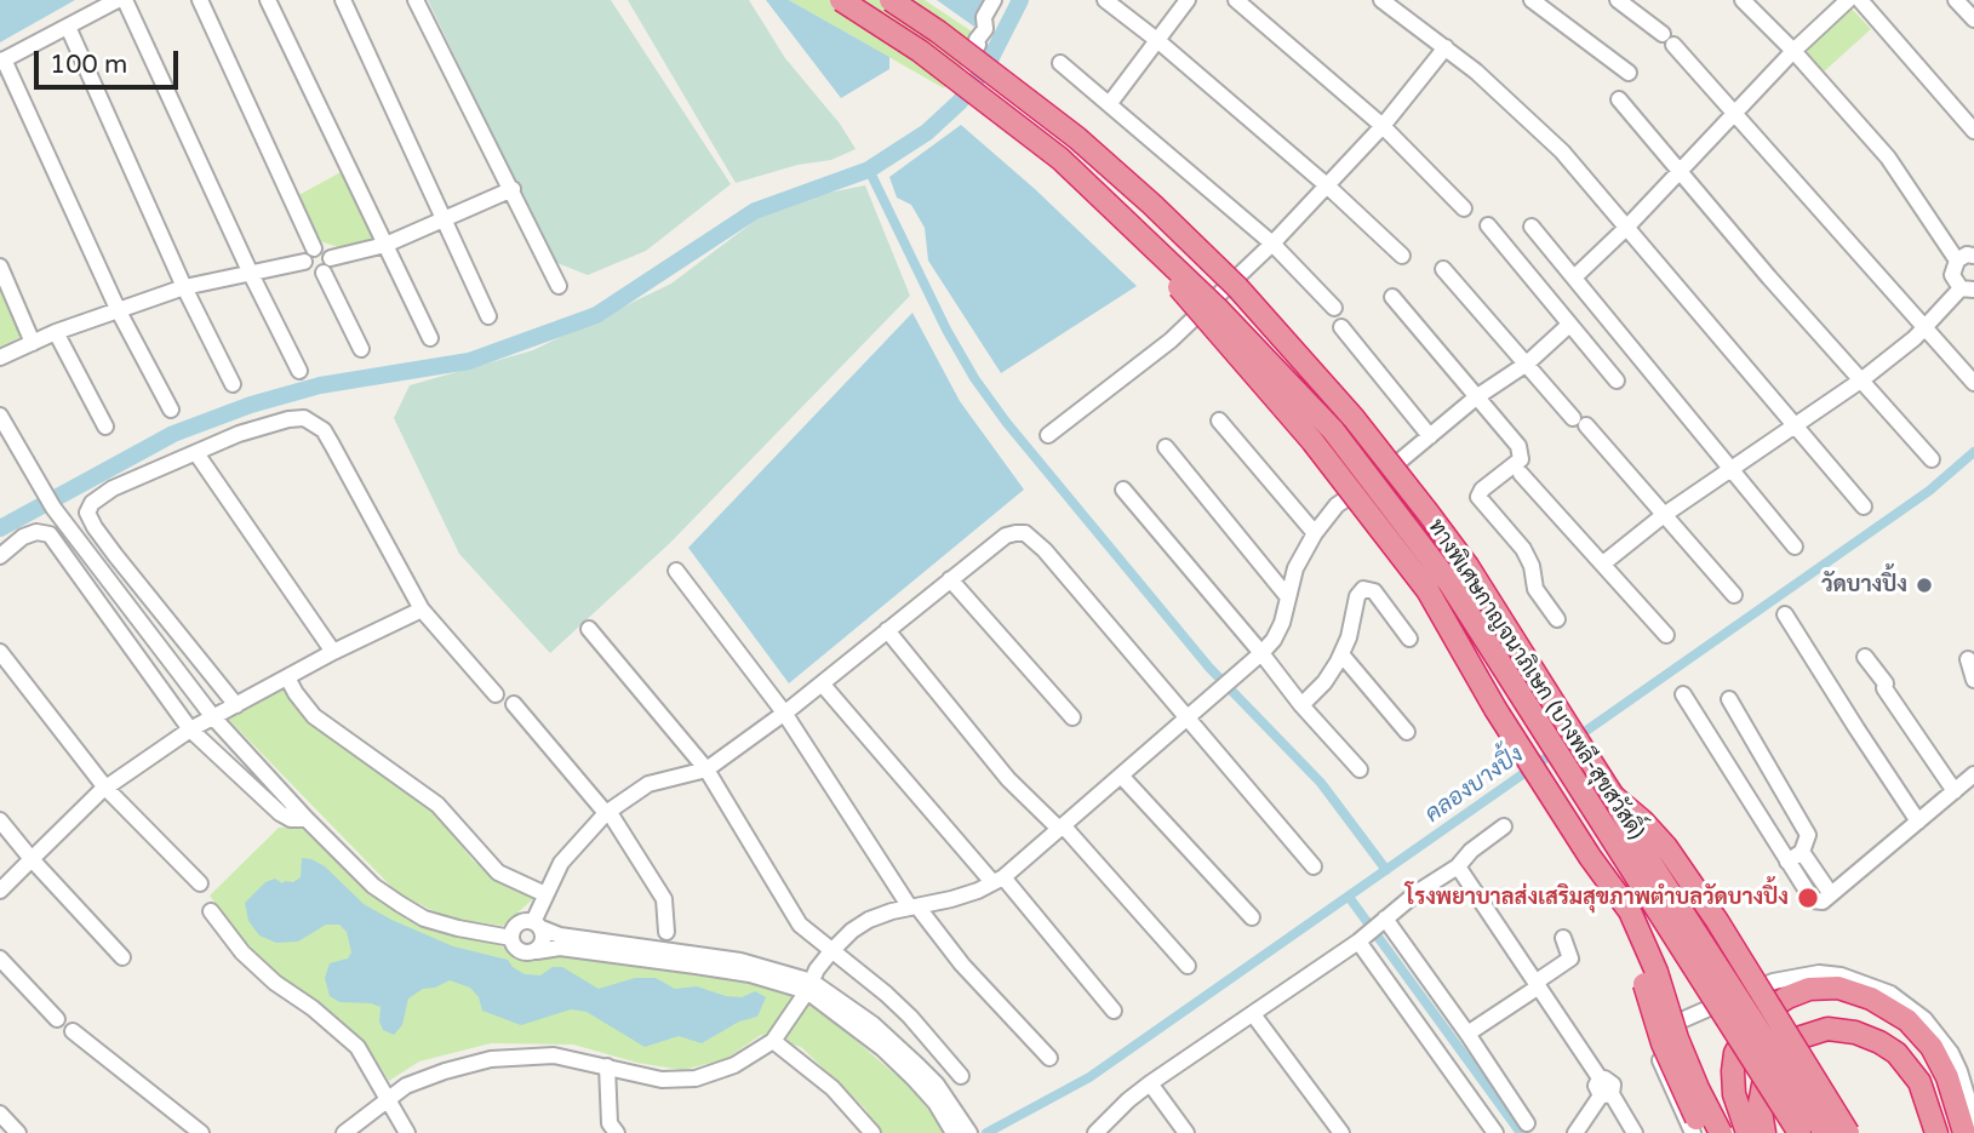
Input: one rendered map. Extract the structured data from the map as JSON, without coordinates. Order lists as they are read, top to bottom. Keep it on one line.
{"streets":{"highway":["ทางพิเศษกาญจนาภิเษก (บางพลี-สุขสวัสดิ์)"]},"water":["คลองบางปิ้ง"],"places":["วัดบางปิ้ง","โรงพยาบาลส่งเสริมสุขภาพตำบลวัดบางปิ้ง"],"scale_bar":"100 m"}
